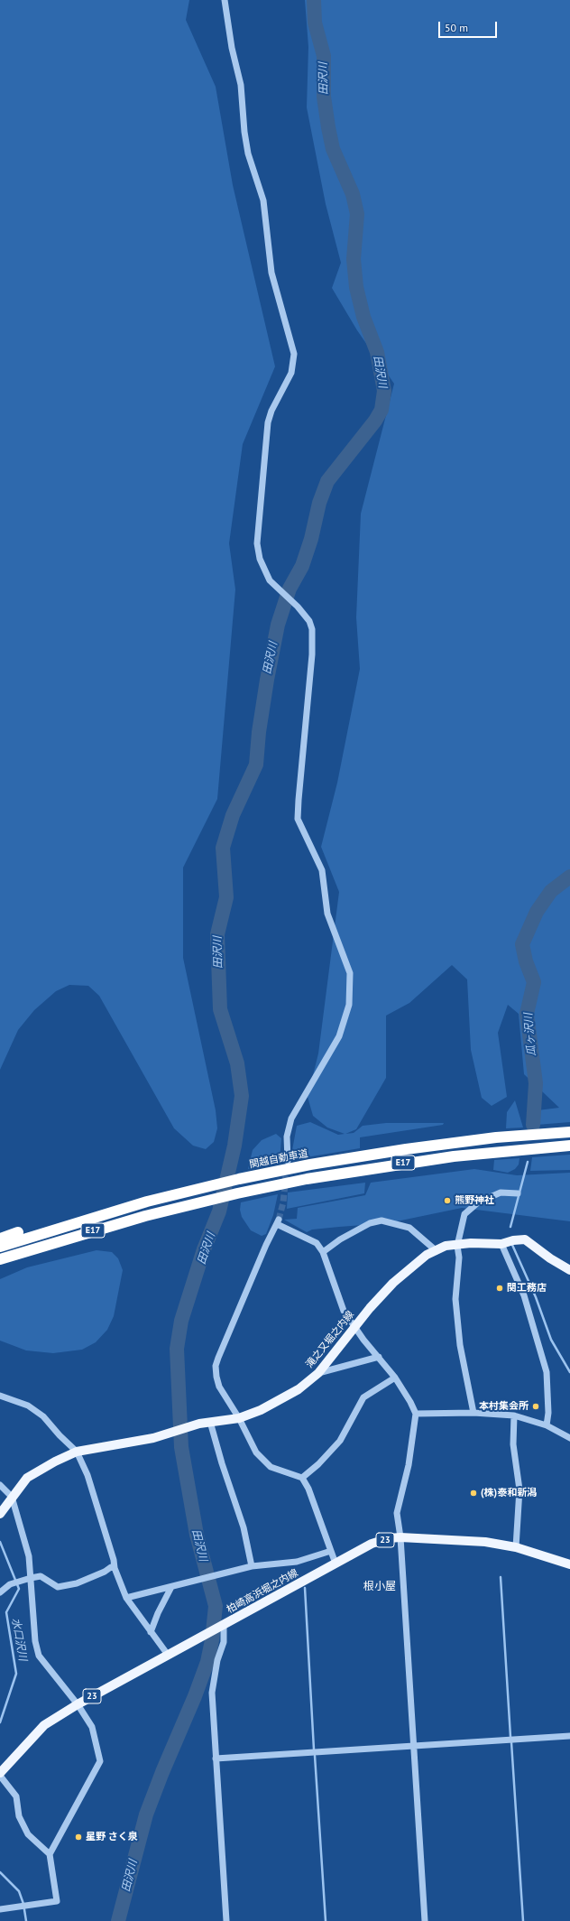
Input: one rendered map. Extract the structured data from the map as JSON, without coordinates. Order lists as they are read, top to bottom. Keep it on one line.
{"streets":{"highway":["関越自動車道","E17"],"main road":["滝之又堀之内線","23","柏崎高浜堀之内線"]},"districts":["根小屋"],"water":["田沢川","瓜ヶ沢川","水口沢川"],"places":["熊野神社","関工務店","本村集会所","(株)泰和新潟","星野 さく泉"],"scale_bar":"50 m"}
